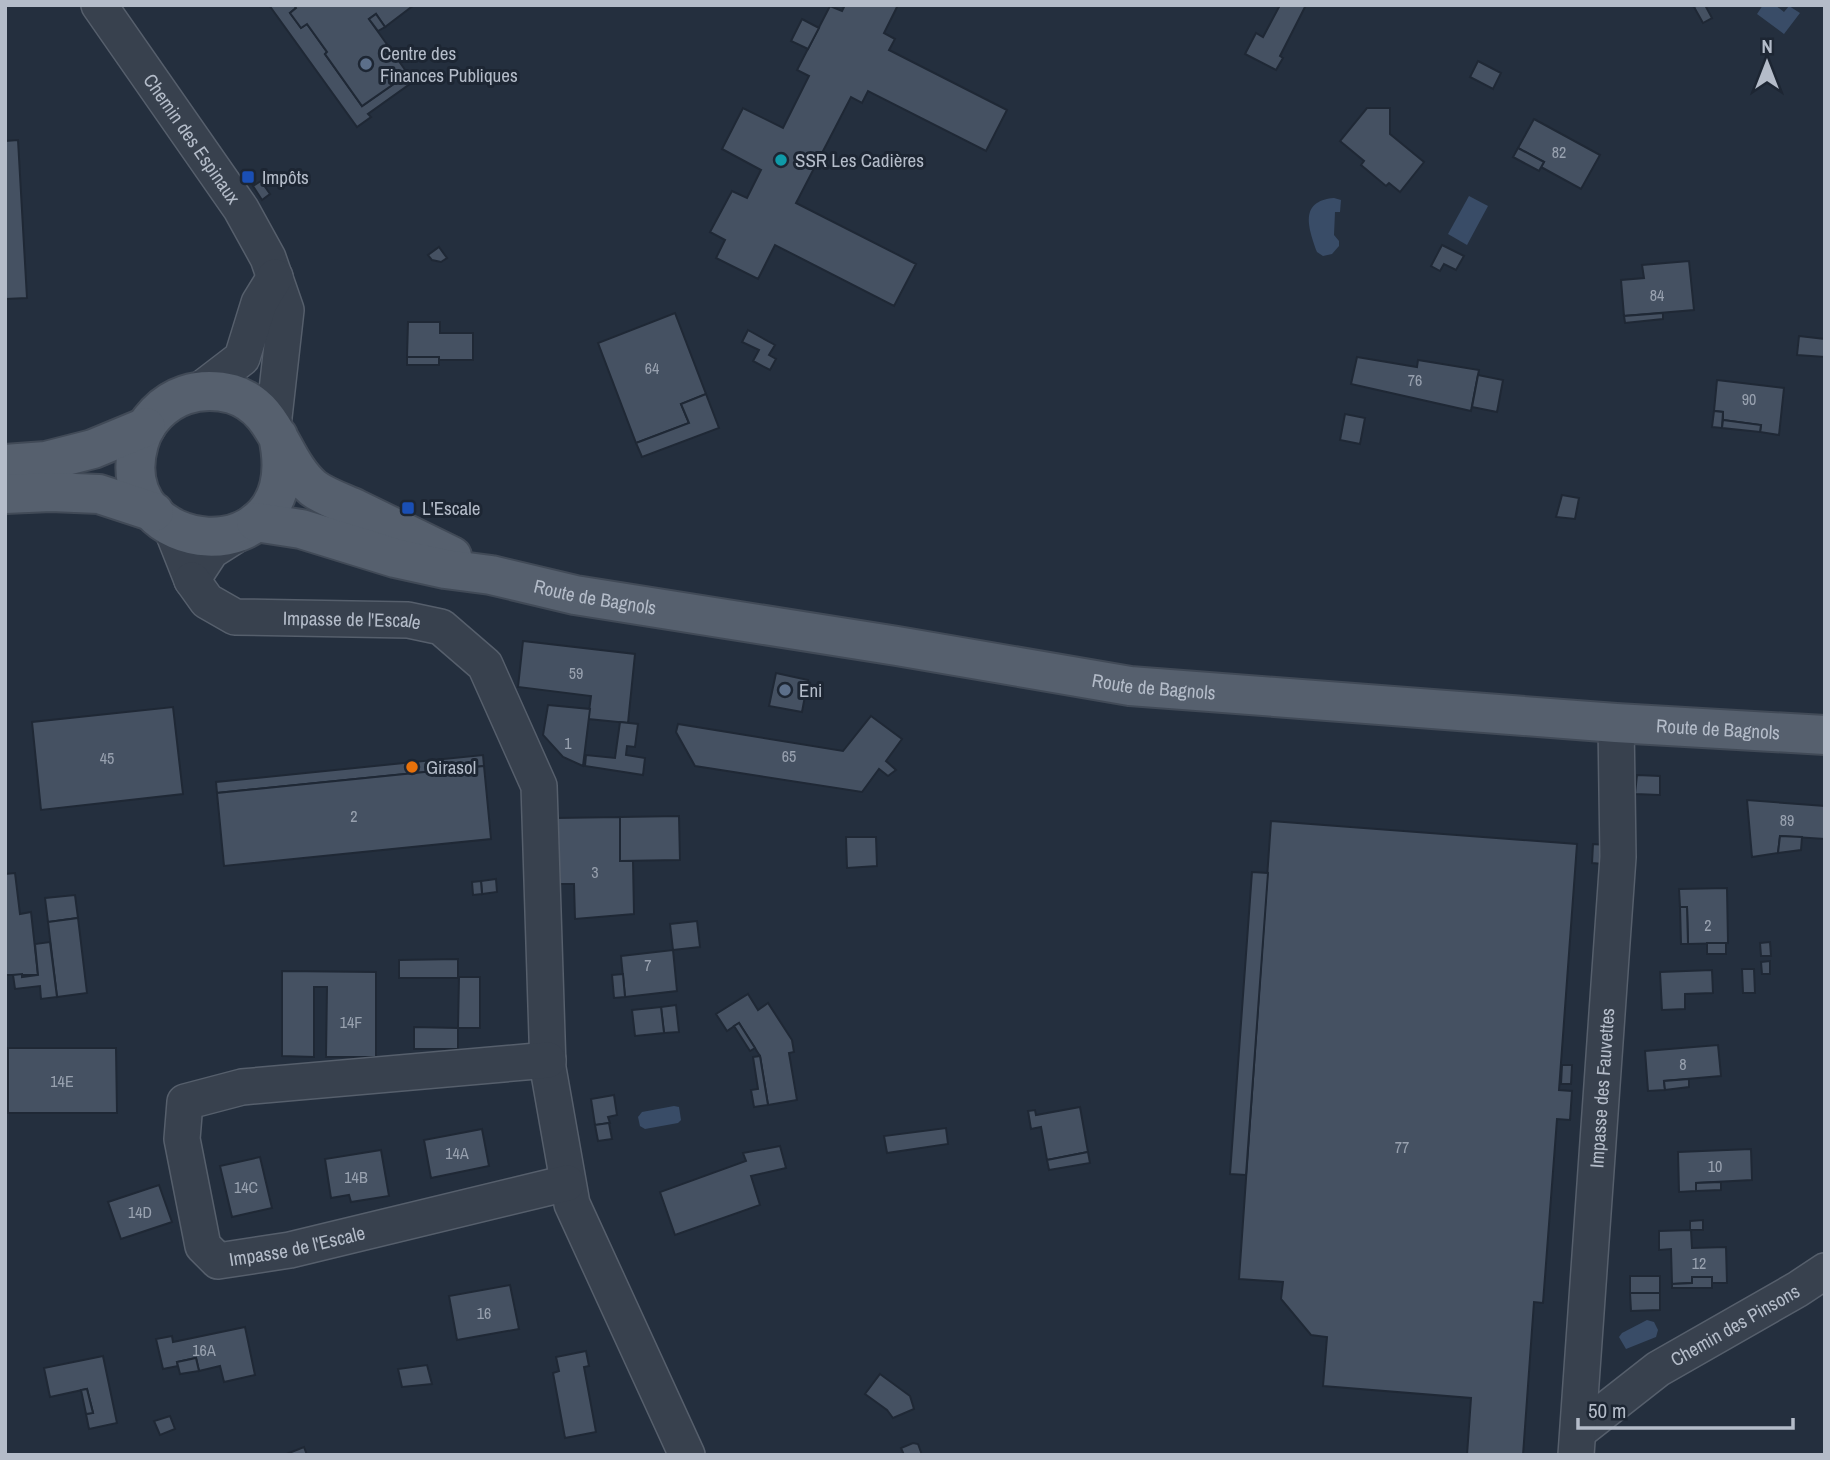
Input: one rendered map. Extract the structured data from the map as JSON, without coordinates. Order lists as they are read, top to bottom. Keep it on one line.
{"streets":{"main road":["Route de Bagnols"],"street":["Chemin des Espinaux","Impasse de l'Escale","Impasse des Fauvettes","Chemin des Pinsons"]},"crossings":[["Chemin des Espinaux","Impasse de l'Escale"],["Route de Bagnols","Impasse des Fauvettes"],["Impasse des Fauvettes","Chemin des Pinsons"]],"places":{"other":["Centre des Finances Publiques","SSR Les Cadières","Eni","Girasol"],"transit":["Impôts","L'Escale"]},"house_numbers":["82","84","64","76","90","59","1","65","45","2","89","3","2","7","14F","8","14E","77","14A","10","14B","14C","14D","12","16","16A"],"scale_bar":"50 m","north":"top"}
